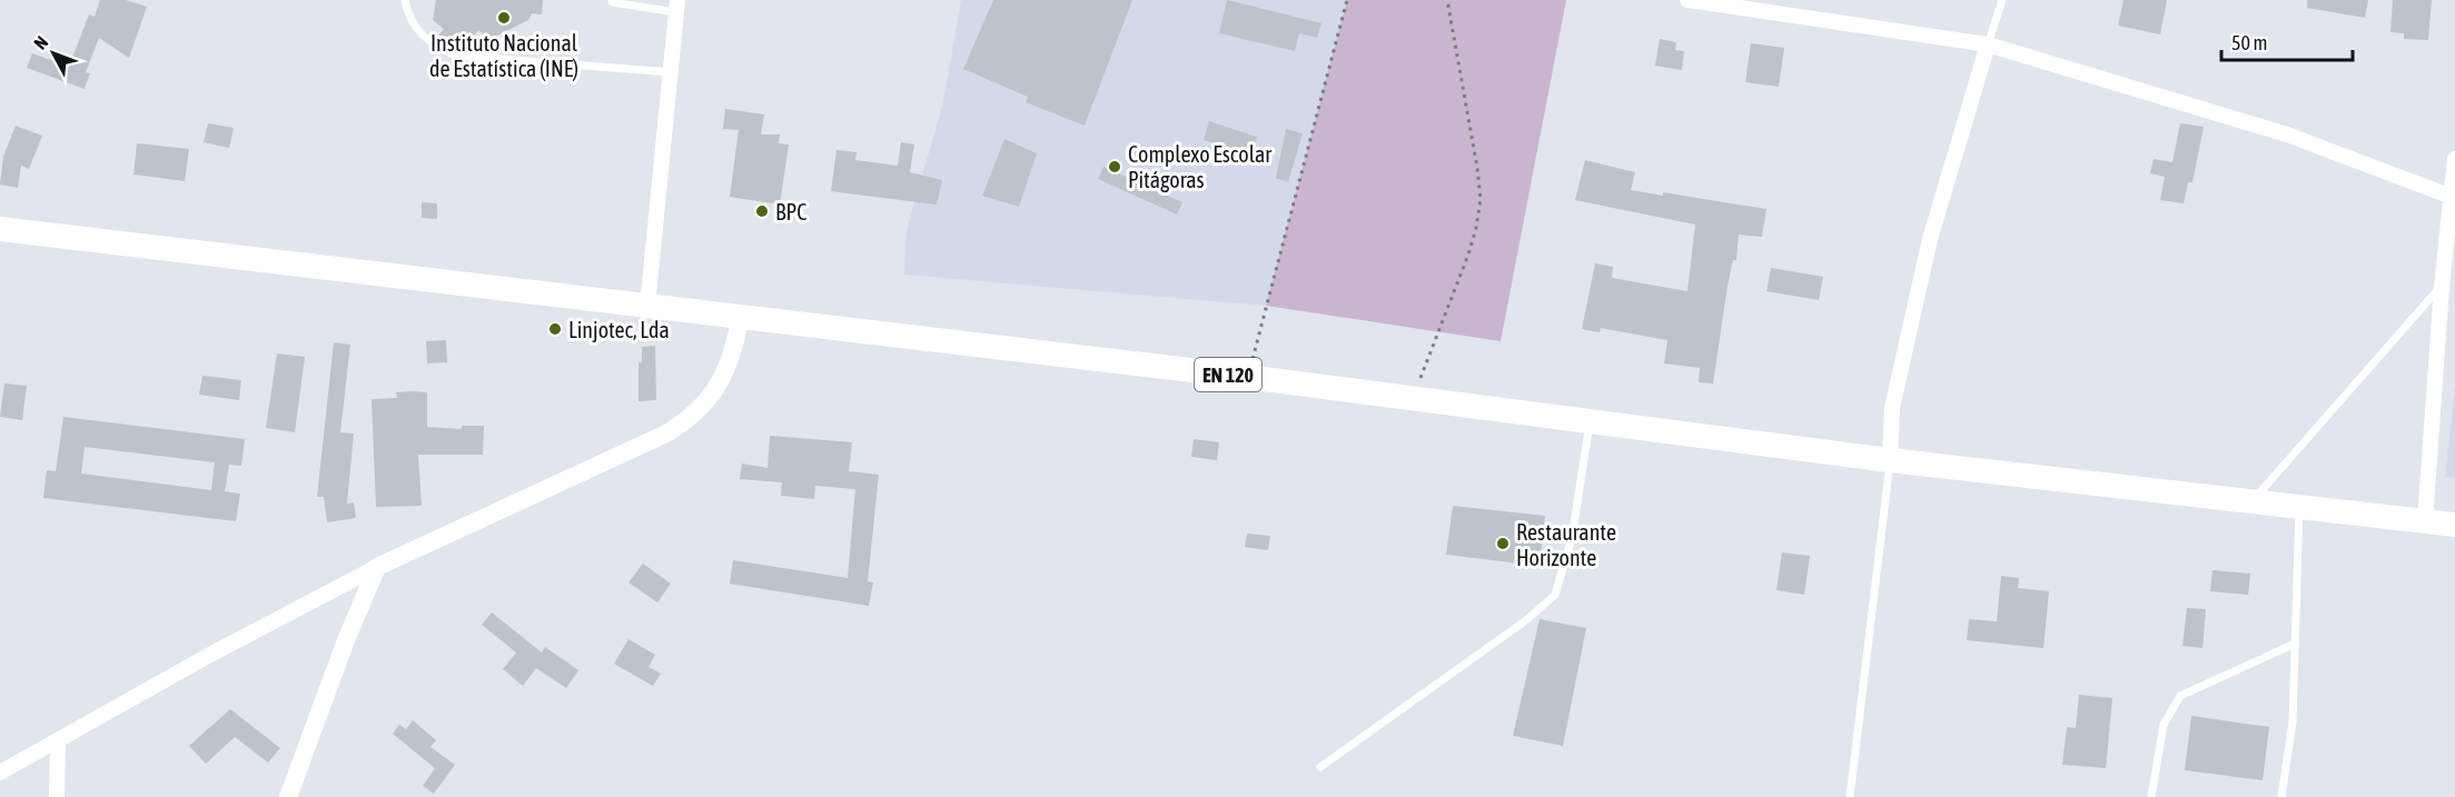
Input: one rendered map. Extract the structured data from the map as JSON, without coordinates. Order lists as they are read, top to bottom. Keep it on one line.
{"streets":{"main road":["EN 120"]},"places":["Instituto Nacional de Estatística (INE)","Complexo Escolar Pitágoras","BPC","Linjotec, Lda","Restaurante Horizonte"],"scale_bar":"50 m","north":"top left"}
